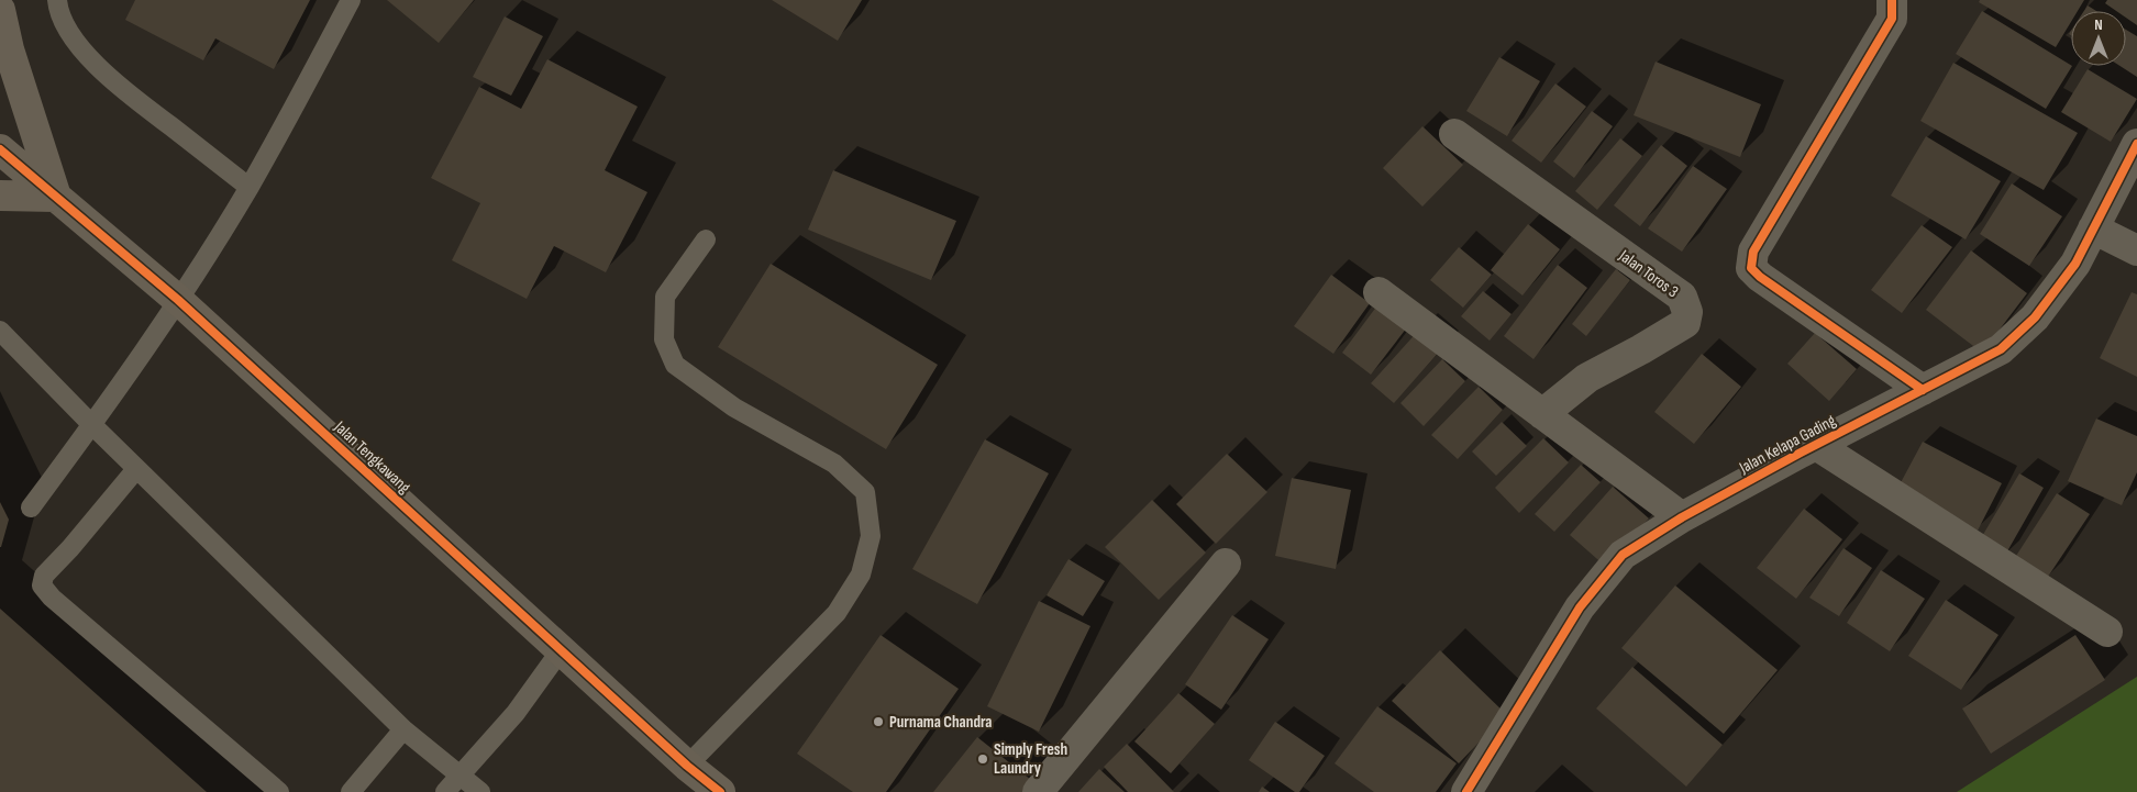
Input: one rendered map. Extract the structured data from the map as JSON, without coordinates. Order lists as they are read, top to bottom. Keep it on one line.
{"streets":{"street":["Jalan Toros 3","Jalan Kelapa Gading","Jalan Tengkawang"]},"places":["Purnama Chandra","Simply Fresh Laundry"],"north":"top"}
